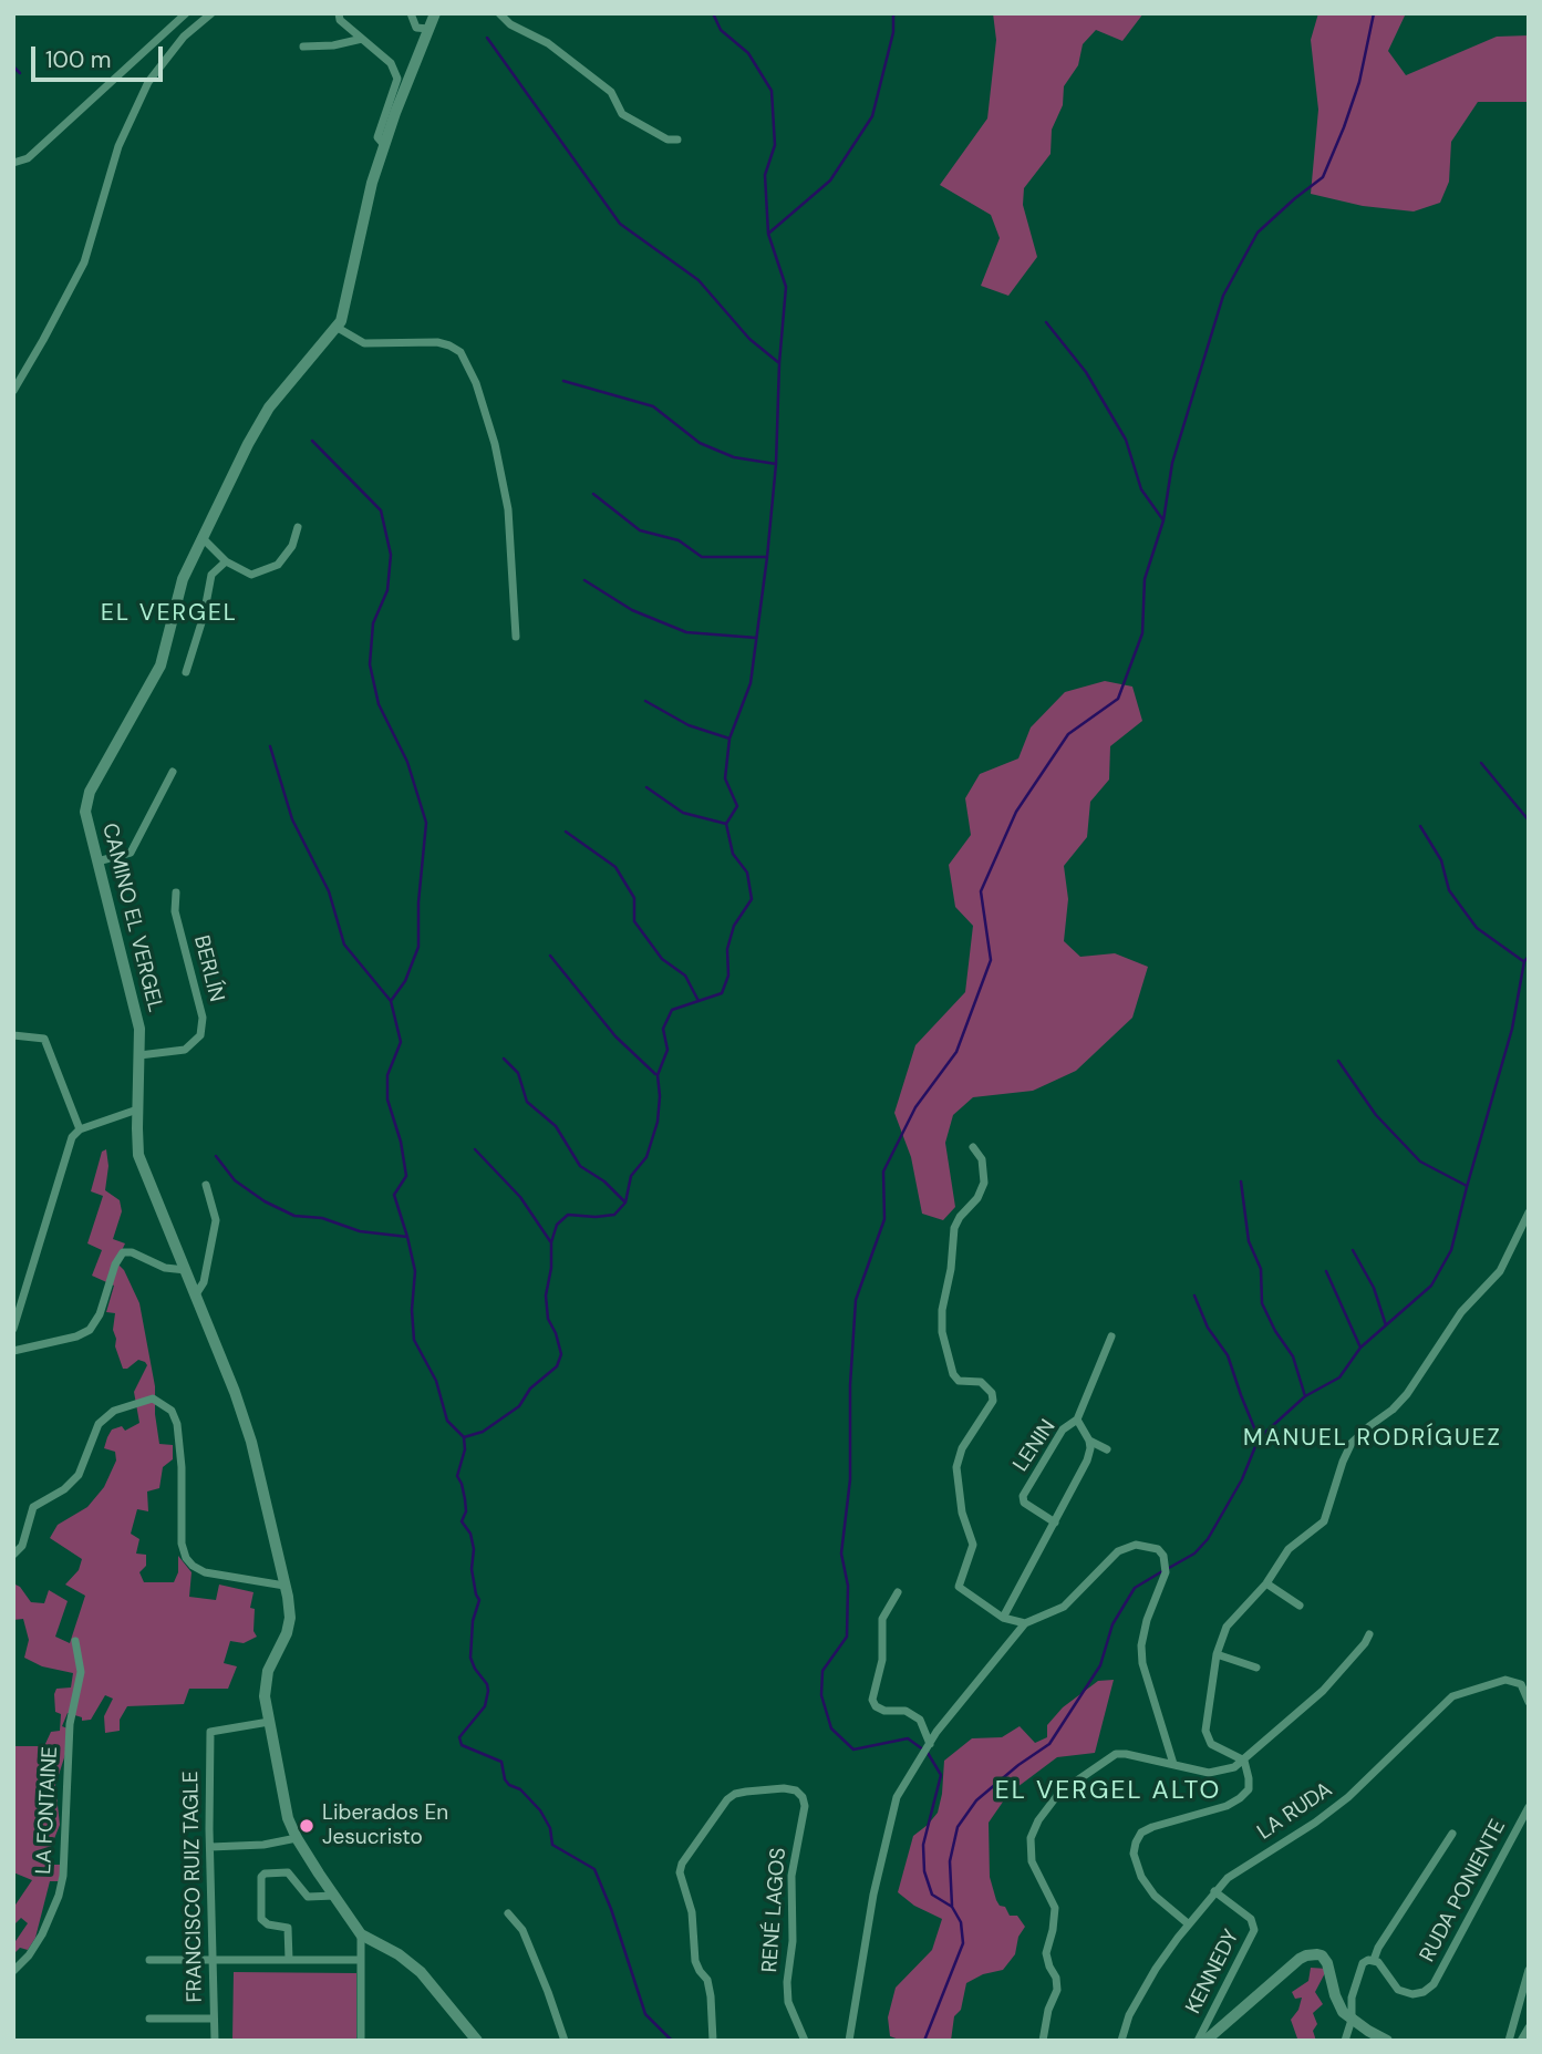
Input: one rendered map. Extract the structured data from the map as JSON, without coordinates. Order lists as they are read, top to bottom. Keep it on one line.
{"streets":{"street":["CAMINO EL VERGEL","BERLÍN","LENIN","LA FONTAINE","LA RUDA","FRANCISCO RUIZ TAGLE","RUDA PONIENTE","RENÉ LAGOS","KENNEDY"]},"crossings":[["CAMINO EL VERGEL","BERLÍN"],["CAMINO EL VERGEL","FRANCISCO RUIZ TAGLE"],["LA RUDA","KENNEDY"]],"districts":["EL VERGEL","MANUEL RODRÍGUEZ","EL VERGEL ALTO"],"places":["Liberados En Jesucristo"],"scale_bar":"100 m"}
